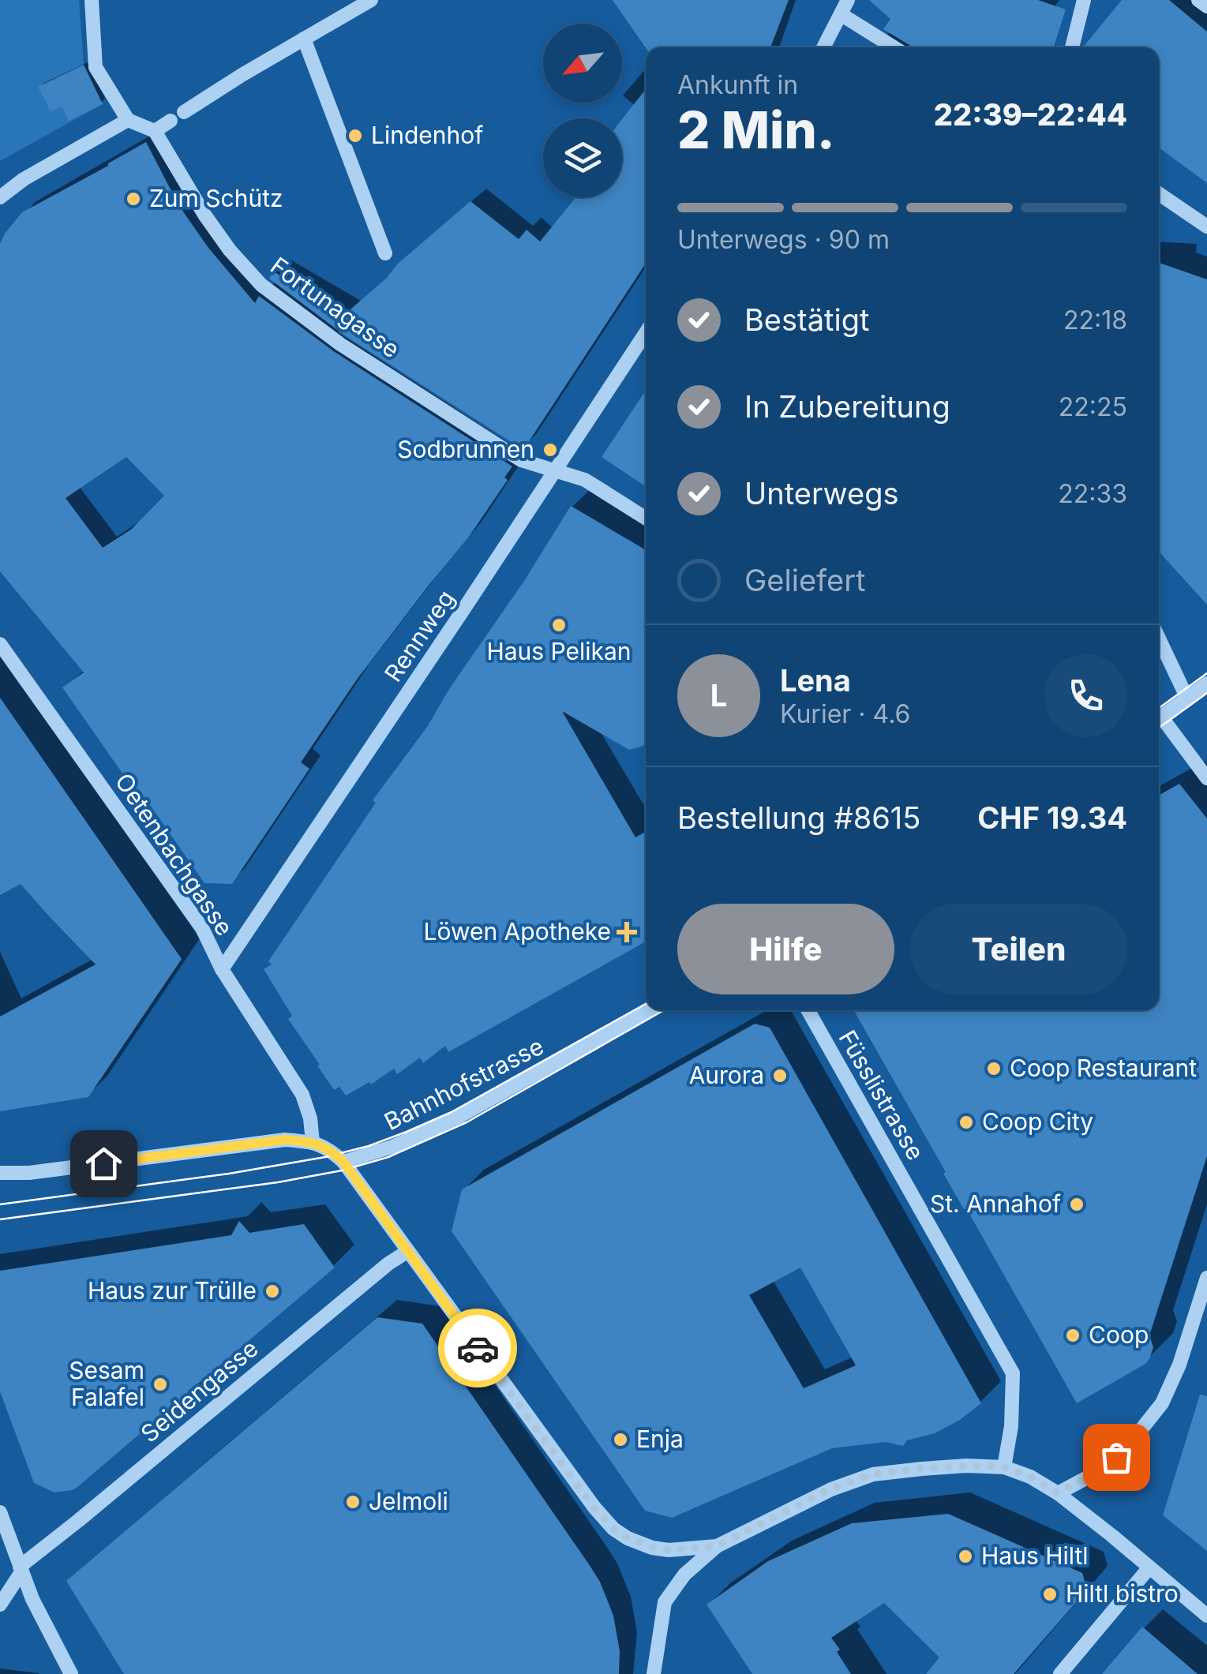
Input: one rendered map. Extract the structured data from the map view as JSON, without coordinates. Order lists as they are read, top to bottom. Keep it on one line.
{"streets":{"street":["Fortunagasse","Rennweg","Oetenbachgasse","Bahnhofstrasse","Füsslistrasse","Seidengasse"]},"crossings":[["Fortunagasse","Rennweg"],["Rennweg","Oetenbachgasse"]],"places":{"other":["Lindenhof","Zum Schütz","Sodbrunnen","Haus Pelikan","Coop Restaurant","Aurora","Coop City","St. Annahof","Haus zur Trülle","Coop","Sesam Falafel","Enja","Jelmoli","Haus Hiltl","Hiltl bistro"],"health":["Löwen Apotheke"]},"north":"bottom left","page":{"heading":["2 Min.","Ankunft in","22:39–22:44"],"panel":["Lena","Kurier · 4.6","Bestellung #8615","CHF 19.34"],"bar":"Unterwegs · 90 m","list":[["Bestätigt","22:18"],["In Zubereitung","22:25"],["Unterwegs","22:33"],"Geliefert"],"round":"L","buttons":["Hilfe","Teilen"]}}
